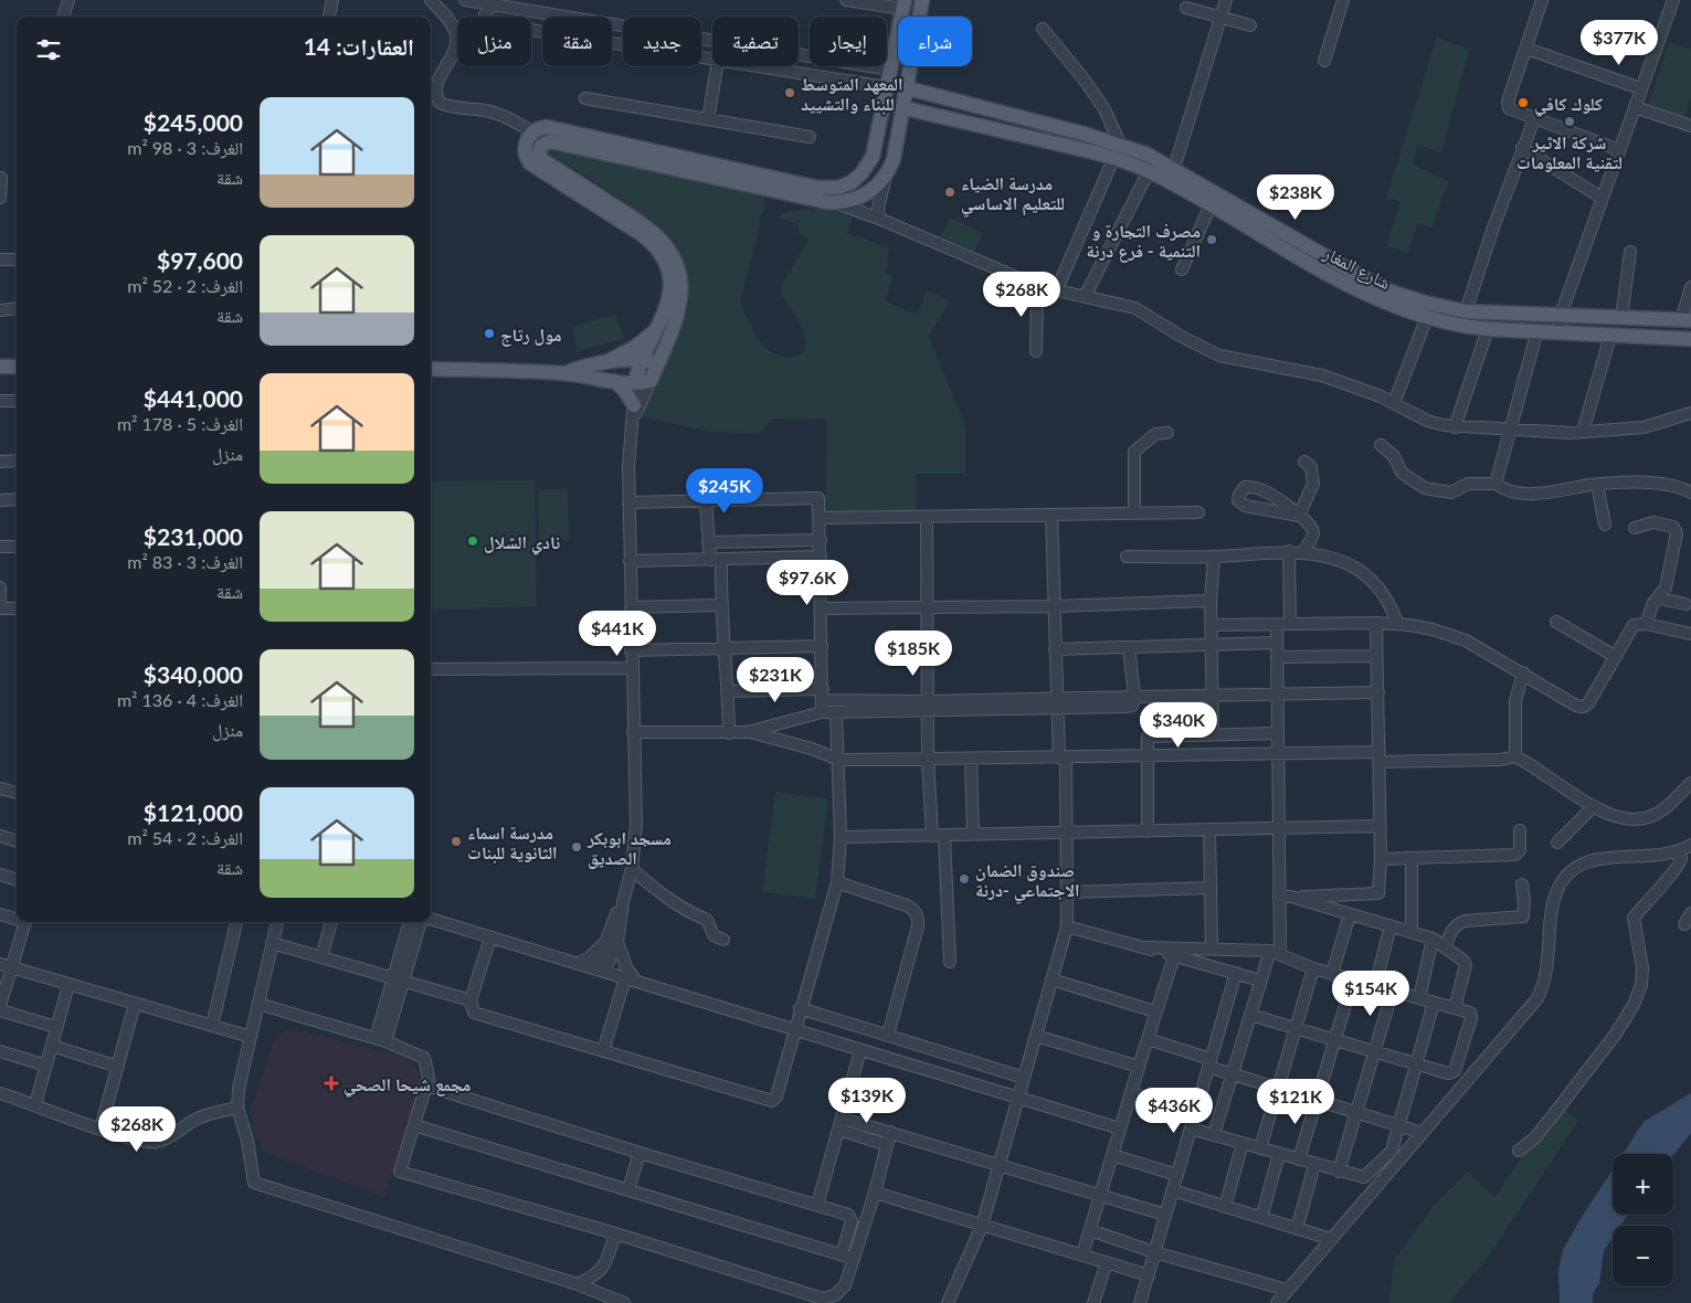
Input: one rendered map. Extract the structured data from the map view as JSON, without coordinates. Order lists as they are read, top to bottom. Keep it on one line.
{"streets":{"main road":["شارع المغار"]},"places":{"other":["المعهد المتوسط للبناء والتشييد","كلوك كافي","شركة الاثير لتقنية المعلومات","مدرسة الضياء للتعليم الاساسي","مصرف التجارة و التنمية - فرع درنة","مول رتاج","نادي الشلال","مدرسة اسماء الثانوية للبنات","مسجد ابوبكر الصديق","صندوق الضمان الاجتماعي -درنة"],"health":["مجمع شيحا الصحي"]},"page":{"chip":["شراء","إيجار","تصفية","جديد","شقة","منزل"],"heading":"العقارات: 14","price":["$377K","$238K","$268K","$245K","$97.6K","$441K","$185K","$231K","$340K","$154K","$139K","$121K","$436K","$268K"],"list":[{"name":"$245,000","note":"الغرف: 3 · 98 m² · شقة"},{"name":"$97,600","note":"الغرف: 2 · 52 m² · شقة"},{"name":"$441,000","note":"الغرف: 5 · 178 m² · منزل"},{"name":"$231,000","note":"الغرف: 3 · 83 m² · شقة"},{"name":"$340,000","note":"الغرف: 4 · 136 m² · منزل"},{"name":"$121,000","note":"الغرف: 2 · 54 m² · شقة"}],"map_buttons":["+","−"]}}
